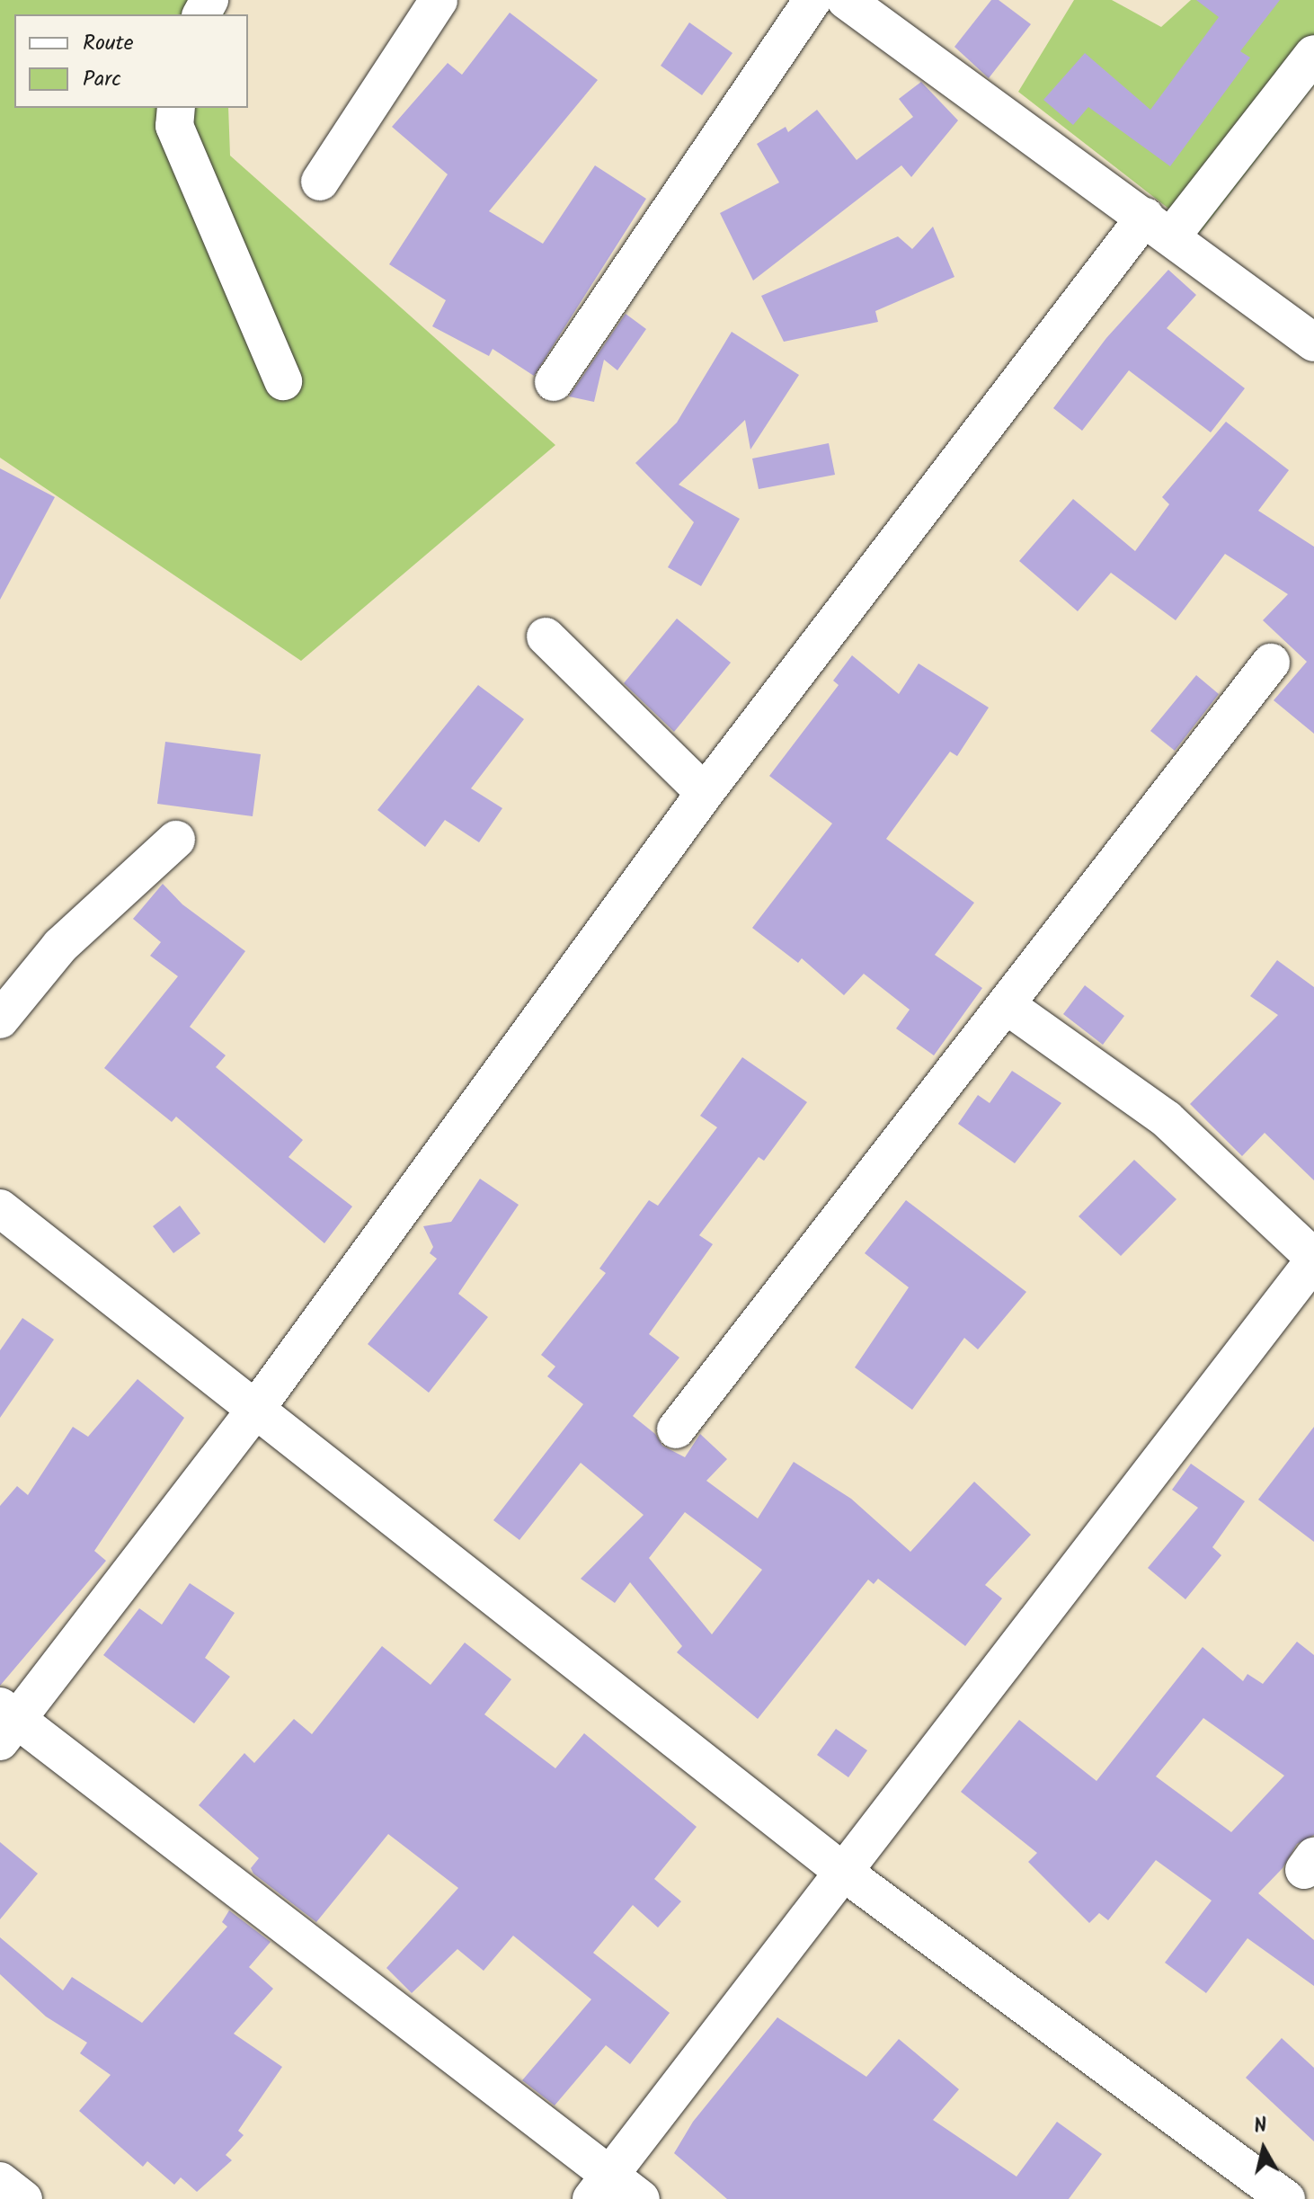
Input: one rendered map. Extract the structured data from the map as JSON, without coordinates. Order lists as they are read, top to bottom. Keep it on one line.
{"legend":["Route","Parc"],"north":"top"}
